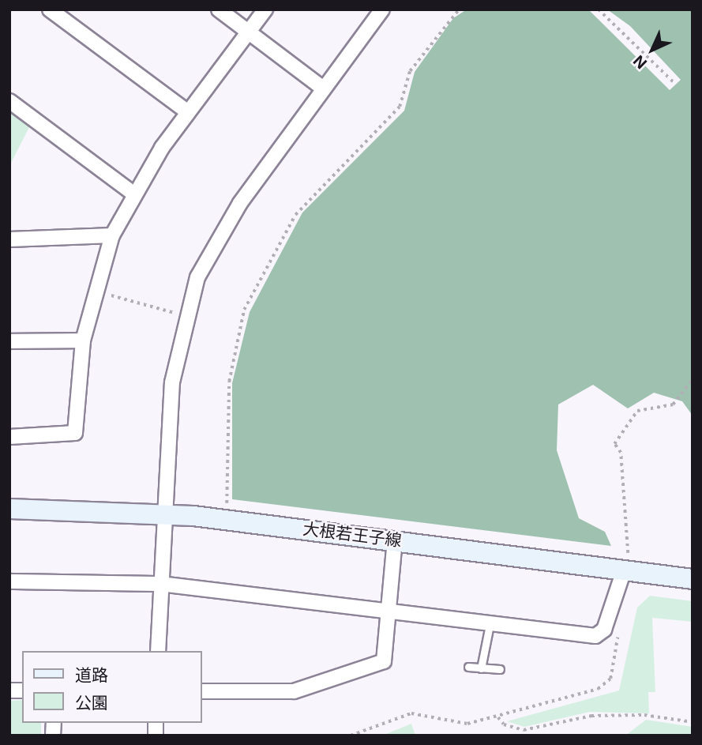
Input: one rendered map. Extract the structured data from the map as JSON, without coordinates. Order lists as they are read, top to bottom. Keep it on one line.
{"streets":{"street":["大根若王子線"]},"legend":["道路","公園"],"north":"bottom left"}
